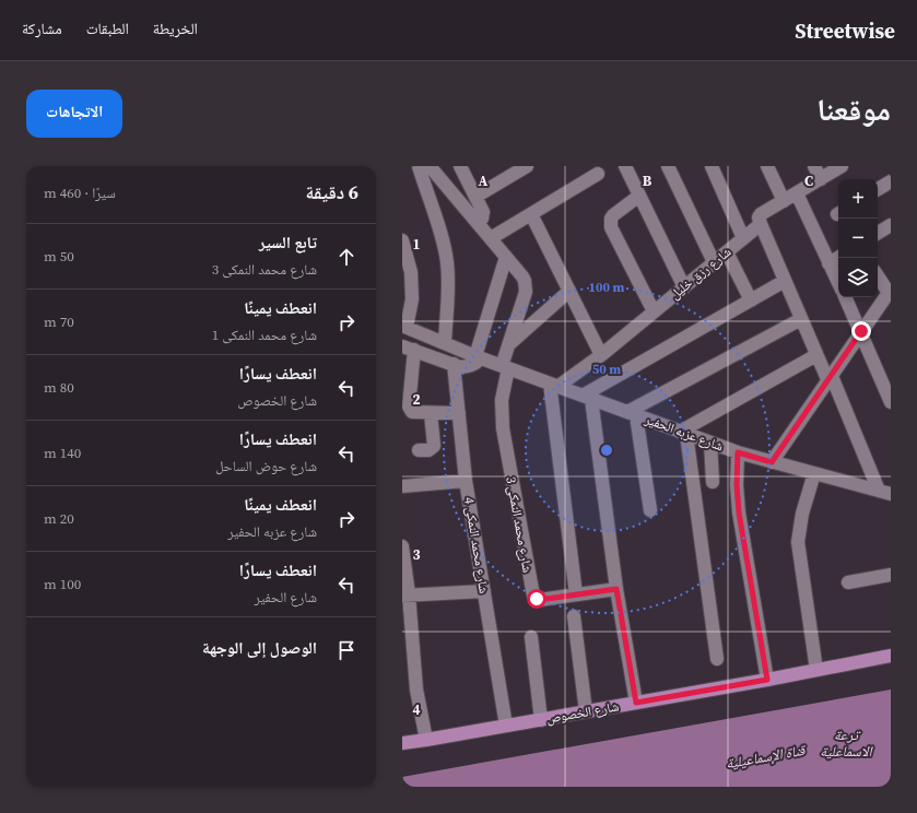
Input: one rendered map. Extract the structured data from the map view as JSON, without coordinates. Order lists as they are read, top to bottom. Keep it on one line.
{"streets":{"main road":["شارع الخصوص"],"street":["شارع رزق خليل","شارع عزبه الحفير","شارع محمد النمكى 3","شارع محمد النمكى 4"]},"crossings":[["شارع رزق خليل","شارع عزبه الحفير"],["شارع عزبه الحفير","شارع محمد النمكى 3"],["شارع محمد النمكى 4","شارع الخصوص"]],"water":["ترعة الاسماعلية","قناة الإسماعيلية"],"page":{"header":"Streetwise","nav":["الخريطة","الطبقات","مشاركة"],"title":"موقعنا","buttons":"الاتجاهات","heading":["6 دقيقة","سيرًا · 460 m"],"map_buttons":["+","−"],"list":[["تابع السير","شارع محمد النمكى 3","50 m"],["انعطف يمينًا","شارع محمد النمكى 1","70 m"],["انعطف يسارًا","شارع الخصوص","80 m"],["انعطف يسارًا","شارع حوض الساحل","140 m"],["انعطف يمينًا","شارع عزبه الحفير","20 m"],["انعطف يسارًا","شارع الحفير","100 m"],"الوصول إلى الوجهة"]},"grid":{"columns":["A","B","C"],"rows":["1","2","3","4"]},"rings":["100 m","50 m"]}
